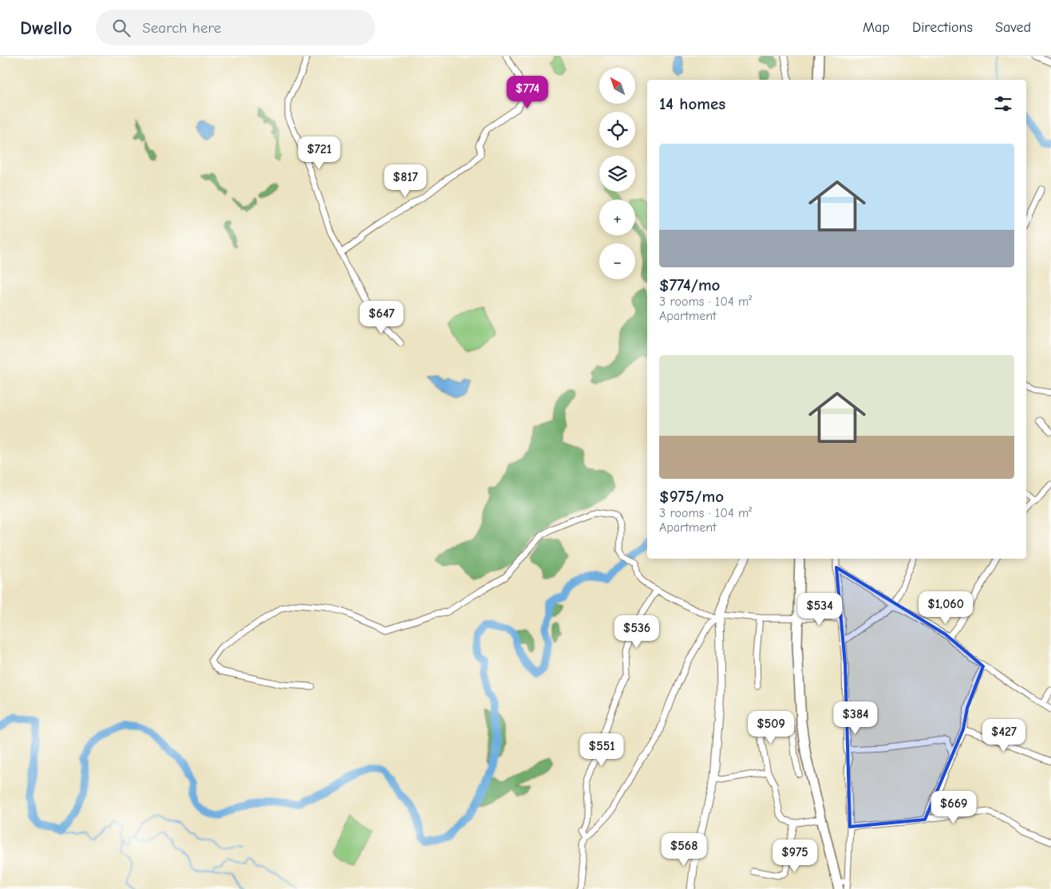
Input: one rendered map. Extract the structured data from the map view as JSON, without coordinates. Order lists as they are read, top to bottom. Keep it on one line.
{"north":"top left","page":{"header":"Dwello","search":"Search here","nav":["Map","Directions","Saved"],"map_buttons":["+","−"],"price":["$774","$721","$817","$647","$1,060","$534","$536","$384","$509","$427","$551","$669","$568","$975"],"heading":"14 homes","list":[{"name":"$774/mo","note":"3 rooms · 104 m² · Apartment"},{"name":"$975/mo","note":"3 rooms · 104 m² · Apartment"}]}}
